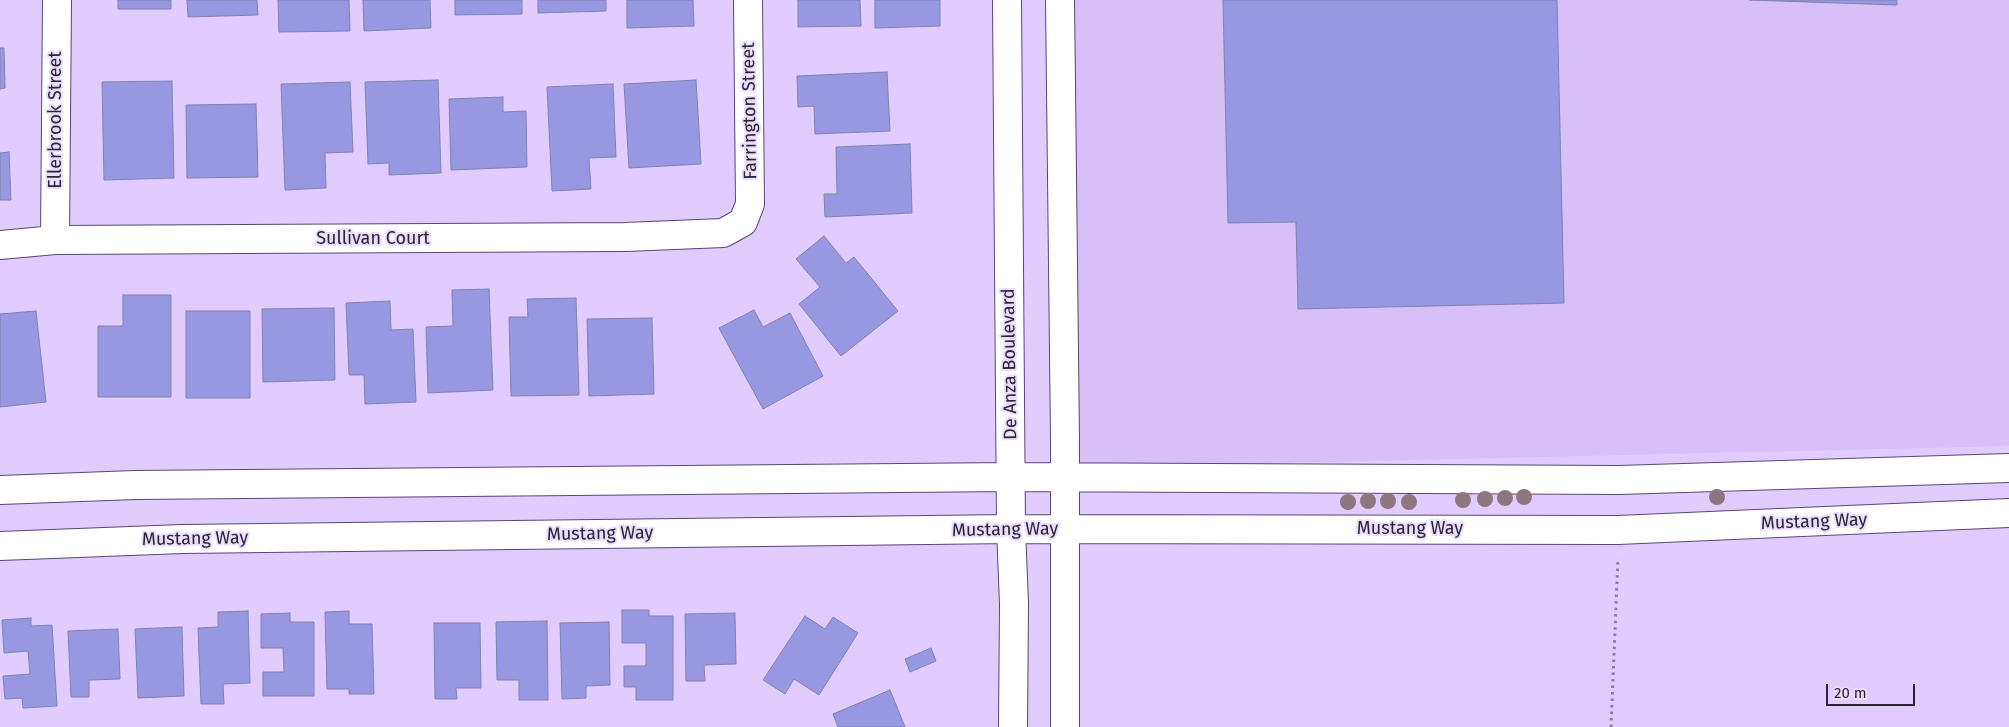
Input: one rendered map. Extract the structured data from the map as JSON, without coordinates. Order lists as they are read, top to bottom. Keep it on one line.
{"streets":{"street":["Farrington Street","Ellerbrook Street","Sullivan Court","De Anza Boulevard","Mustang Way"]},"crossings":[["Farrington Street","Sullivan Court"],["Ellerbrook Street","Sullivan Court"],["De Anza Boulevard","Mustang Way"]],"scale_bar":"20 m"}
